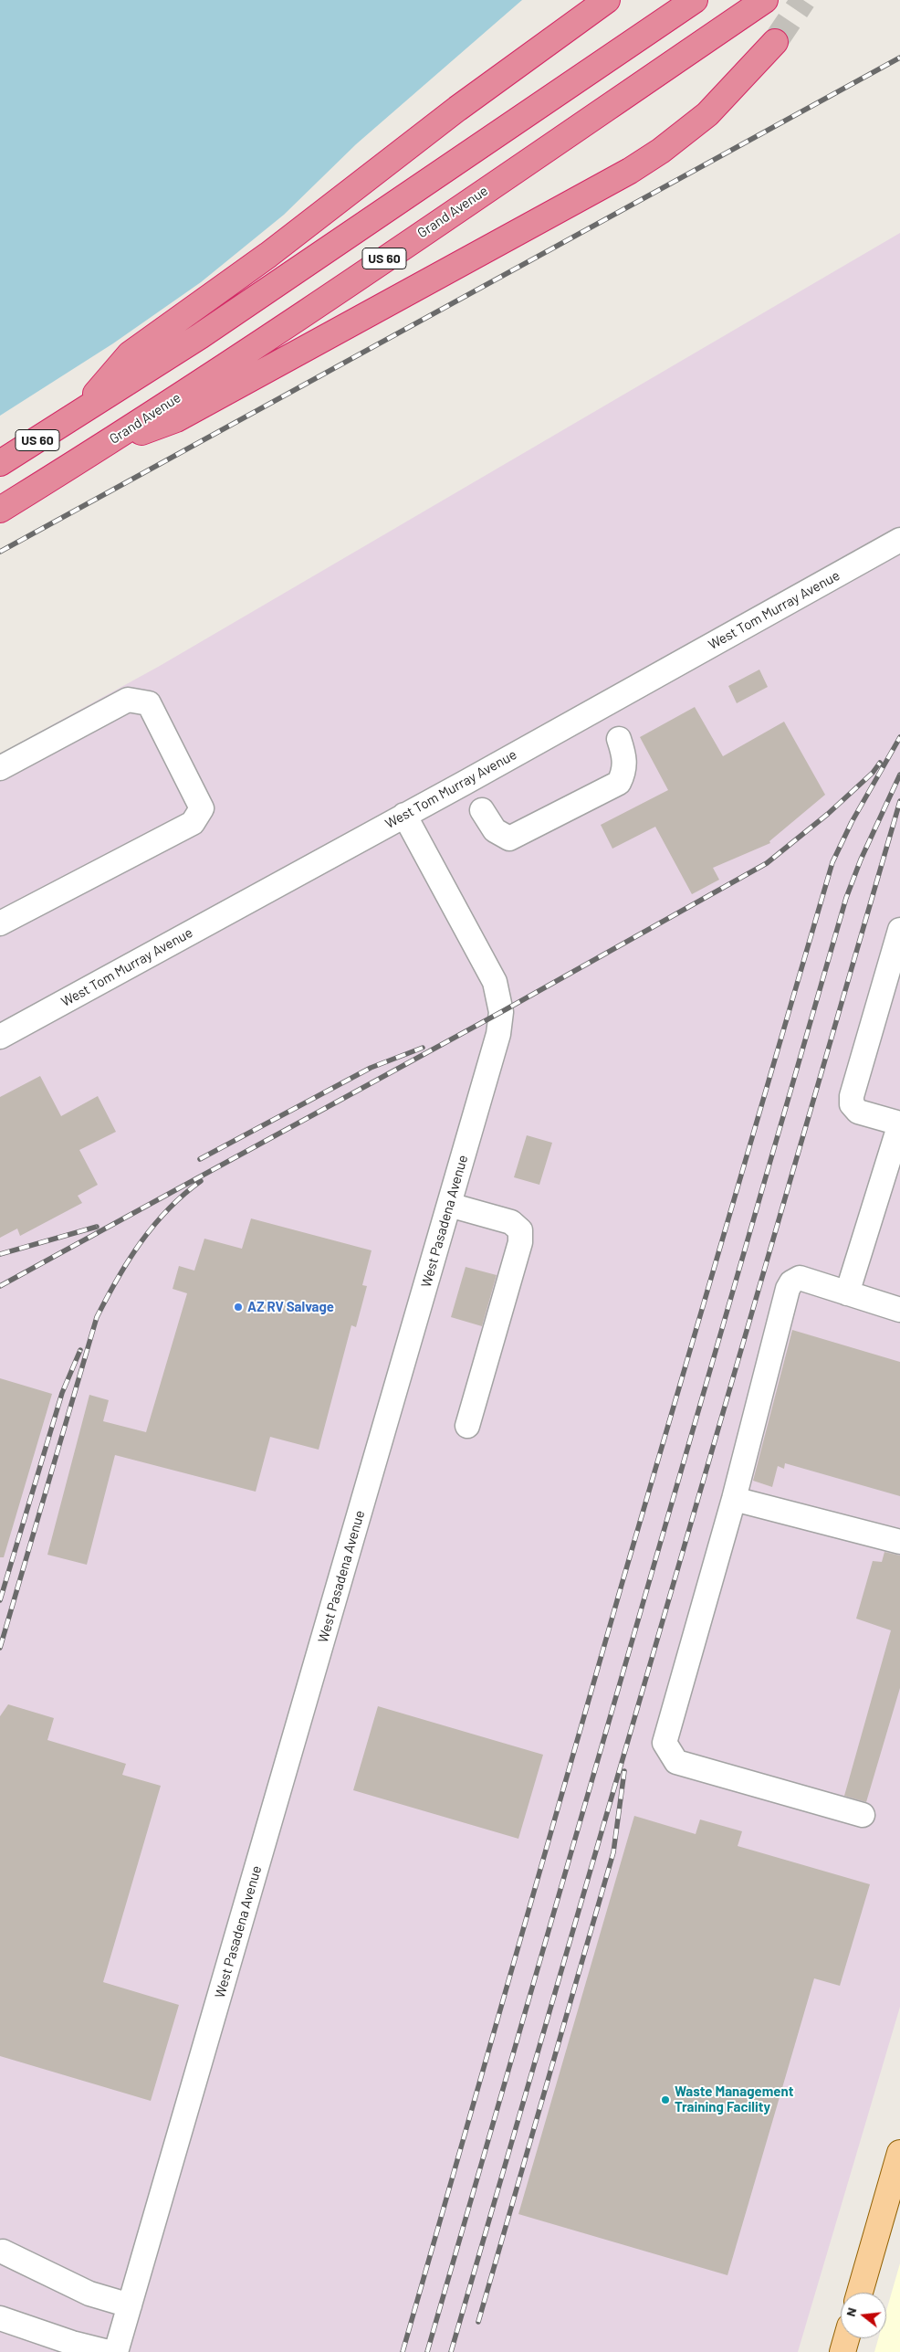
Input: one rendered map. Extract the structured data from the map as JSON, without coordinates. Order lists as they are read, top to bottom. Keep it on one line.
{"streets":{"highway":["Grand Avenue","US 60"],"street":["West Tom Murray Avenue","West Pasadena Avenue"]},"crossings":[["West Tom Murray Avenue","West Pasadena Avenue"]],"places":["AZ RV Salvage","Waste Management Training Facility"],"north":"left"}
